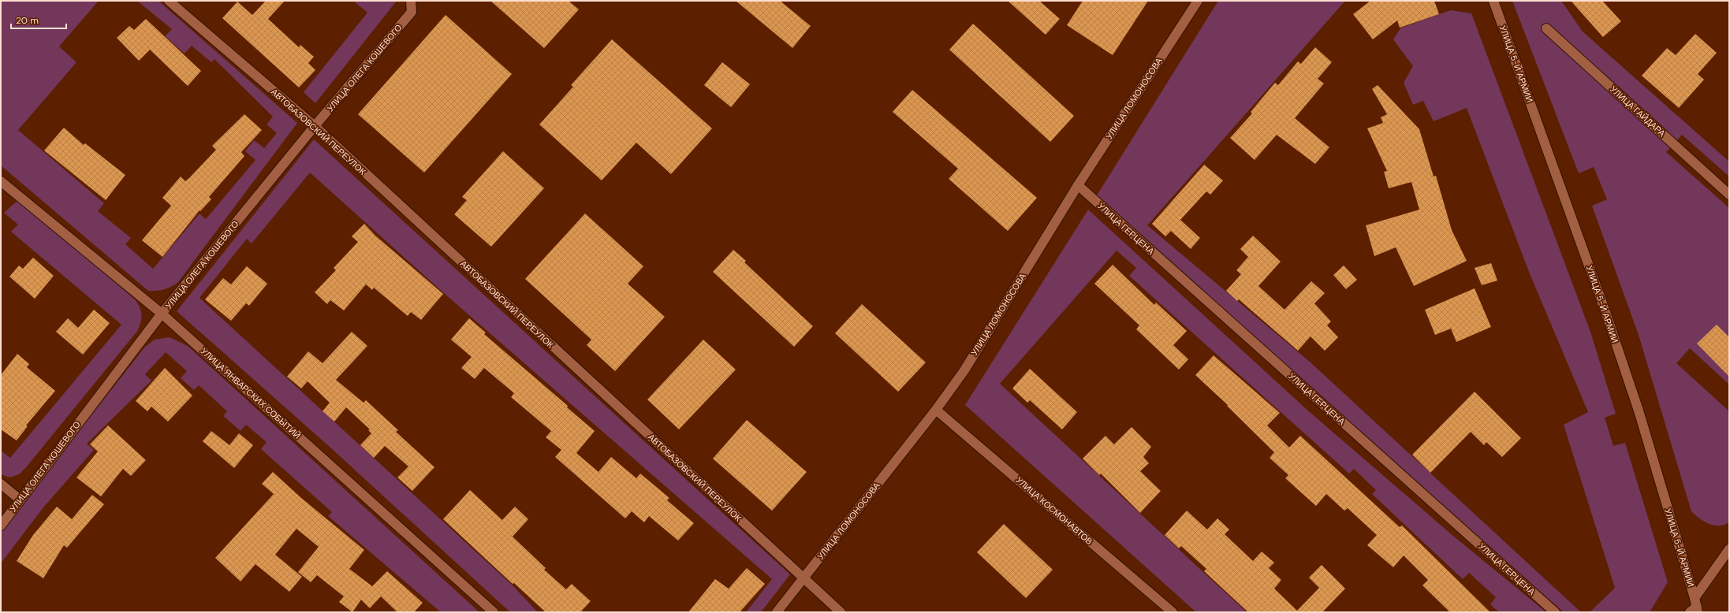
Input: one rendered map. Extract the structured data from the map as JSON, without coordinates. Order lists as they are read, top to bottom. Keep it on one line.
{"streets":{"street":["УЛИЦА 5-Й АРМИИ","УЛИЦА ОЛЕГА КОШЕВОГО","УЛИЦА ЛОМОНОСОВА","УЛИЦА ГАЙДАРА","АВТОБАЗОВСКИЙ ПЕРЕУЛОК","УЛИЦА ГЕРЦЕНА","УЛИЦА ЯНВАРСКИХ СОБЫТИЙ","УЛИЦА КОСМОНАВТОВ"]},"crossings":[["УЛИЦА ОЛЕГА КОШЕВОГО","АВТОБАЗОВСКИЙ ПЕРЕУЛОК"],["УЛИЦА ОЛЕГА КОШЕВОГО","УЛИЦА ЯНВАРСКИХ СОБЫТИЙ"],["УЛИЦА ЛОМОНОСОВА","АВТОБАЗОВСКИЙ ПЕРЕУЛОК"],["УЛИЦА ЛОМОНОСОВА","УЛИЦА ГЕРЦЕНА"],["УЛИЦА ЛОМОНОСОВА","УЛИЦА КОСМОНАВТОВ"]],"scale_bar":"20 m"}
